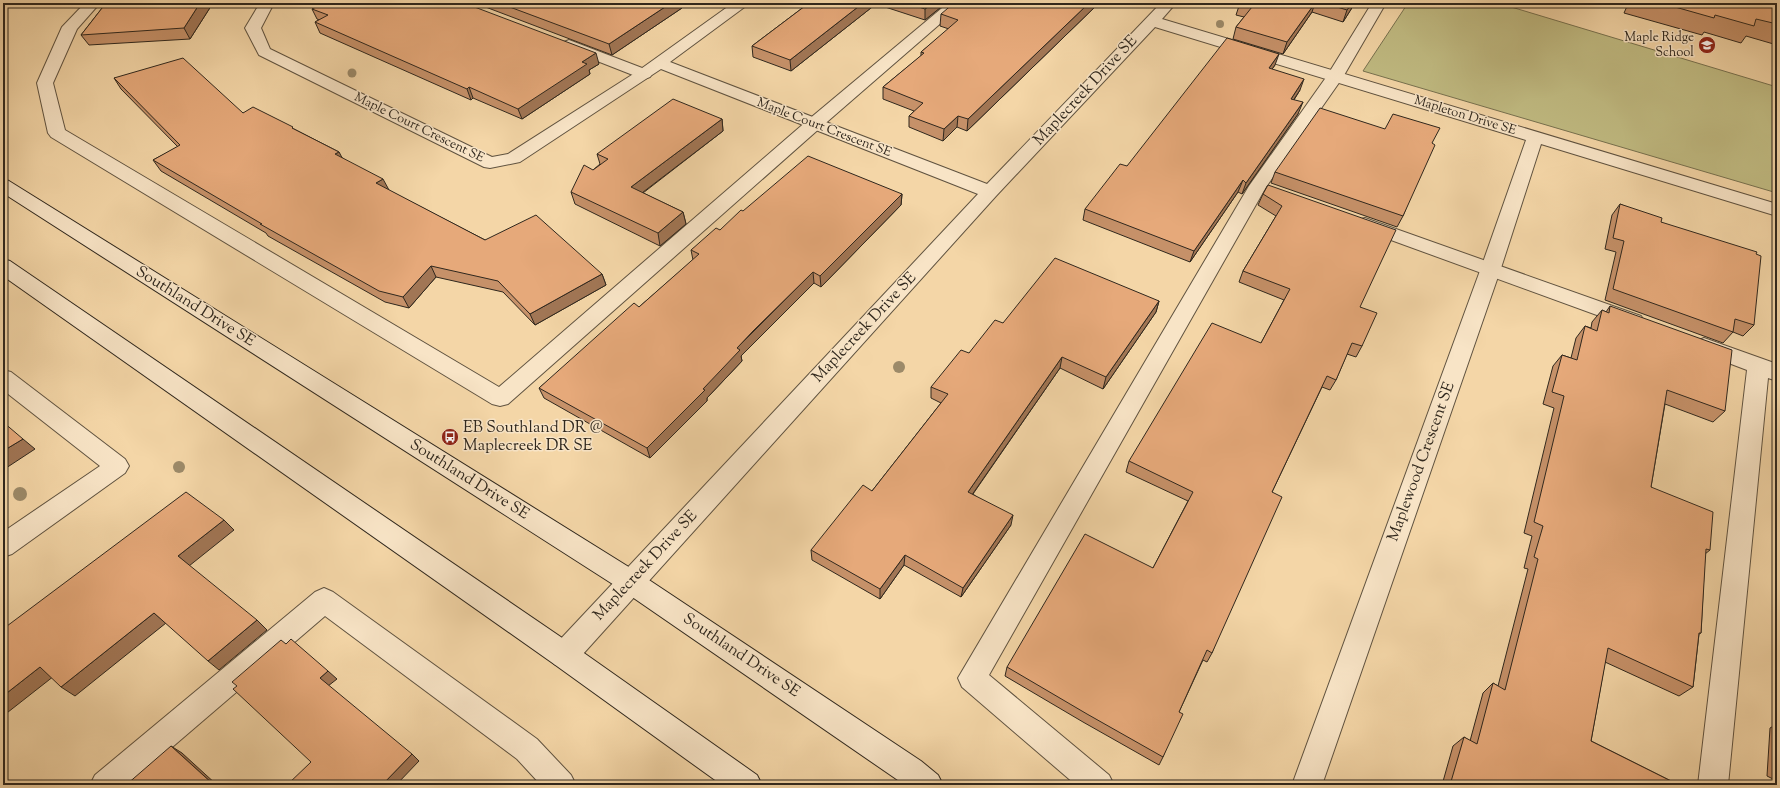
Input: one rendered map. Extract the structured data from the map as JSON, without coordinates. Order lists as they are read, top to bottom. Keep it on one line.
{"streets":{"street":["Maplecreek Drive SE","Mapleton Drive SE","Maple Court Crescent SE","Southland Drive SE","Maplewood Crescent SE"]},"crossings":[["Maplecreek Drive SE","Mapleton Drive SE"],["Maplecreek Drive SE","Maple Court Crescent SE"],["Maplecreek Drive SE","Southland Drive SE"],["Mapleton Drive SE","Maplewood Crescent SE"]],"places":{"school or university":["Maple Ridge School"],"bus stop":["EB Southland DR @ Maplecreek DR SE"]}}
